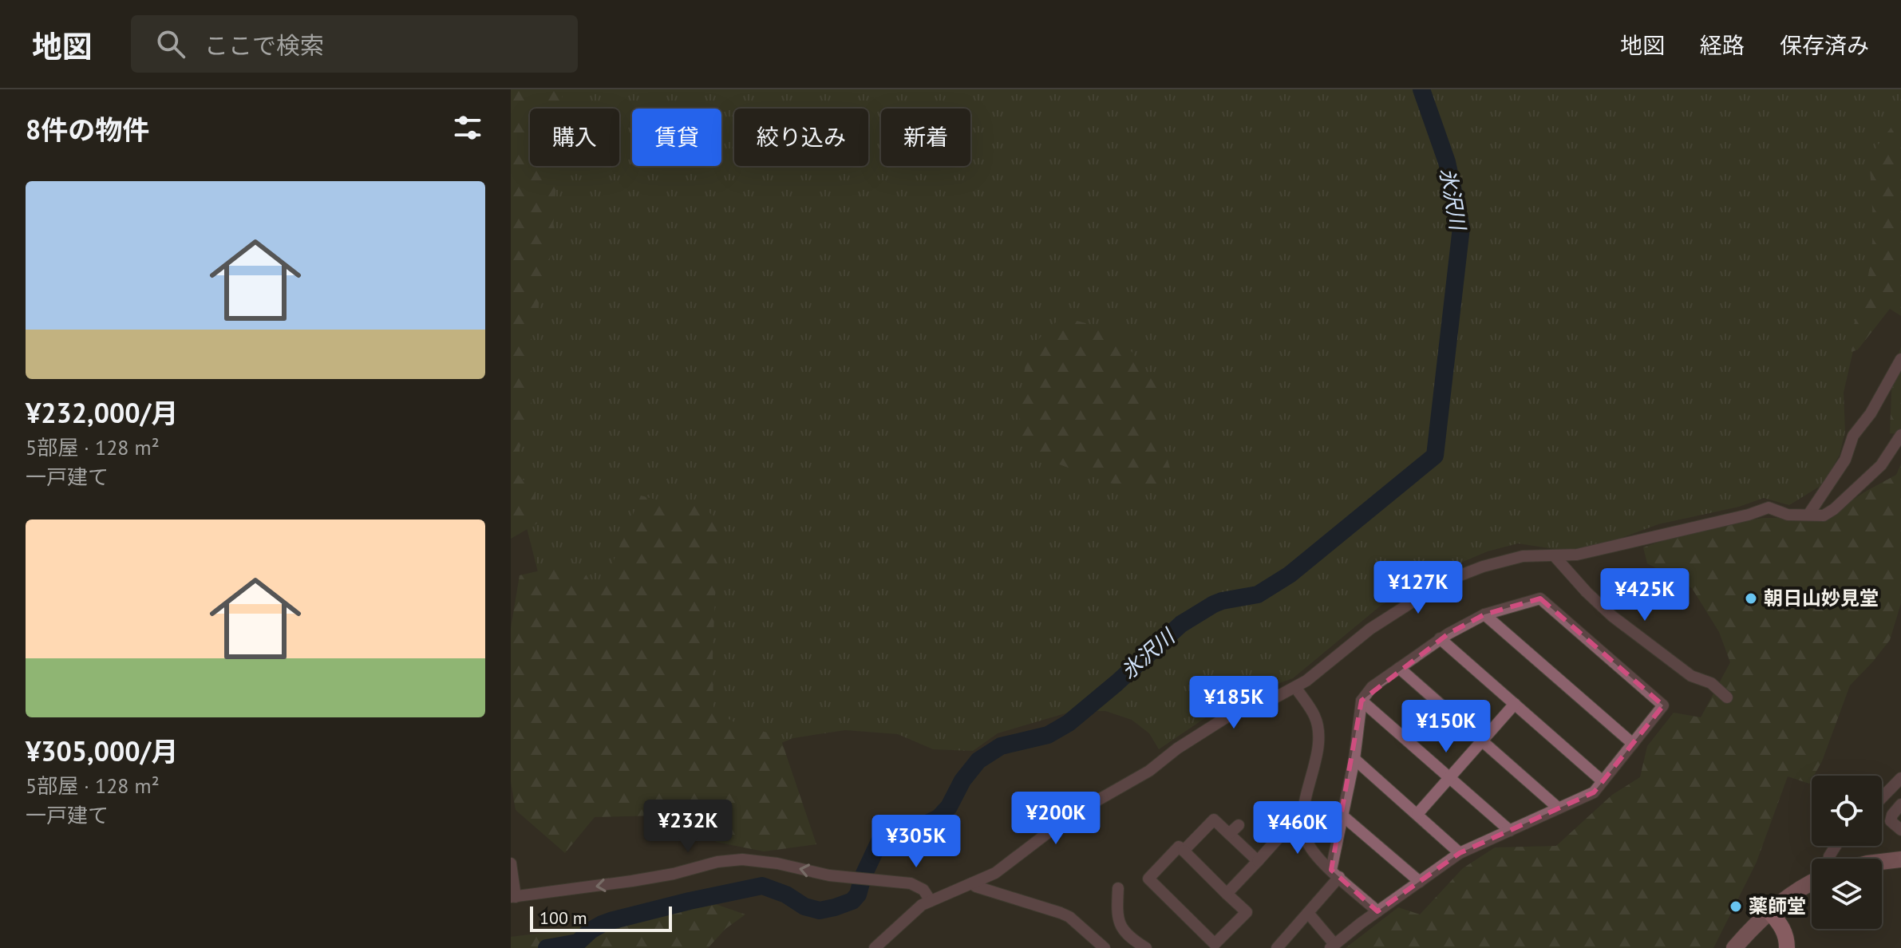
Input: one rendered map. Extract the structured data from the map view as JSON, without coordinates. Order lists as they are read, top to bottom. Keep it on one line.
{"water":["氷沢川"],"places":["朝日山妙見堂","薬師堂"],"scale_bar":"100 m","page":{"header":"地図","search":"ここで検索","nav":["地図","経路","保存済み"],"heading":"8件の物件","chip":["購入","賃貸","絞り込み","新着"],"list":[{"name":"¥232,000/月","note":"5部屋 · 128 m² · 一戸建て"},{"name":"¥305,000/月","note":"5部屋 · 128 m² · 一戸建て"}],"price":["¥127K","¥425K","¥185K","¥150K","¥200K","¥232K","¥460K","¥305K"],"scale":"100 m"}}
